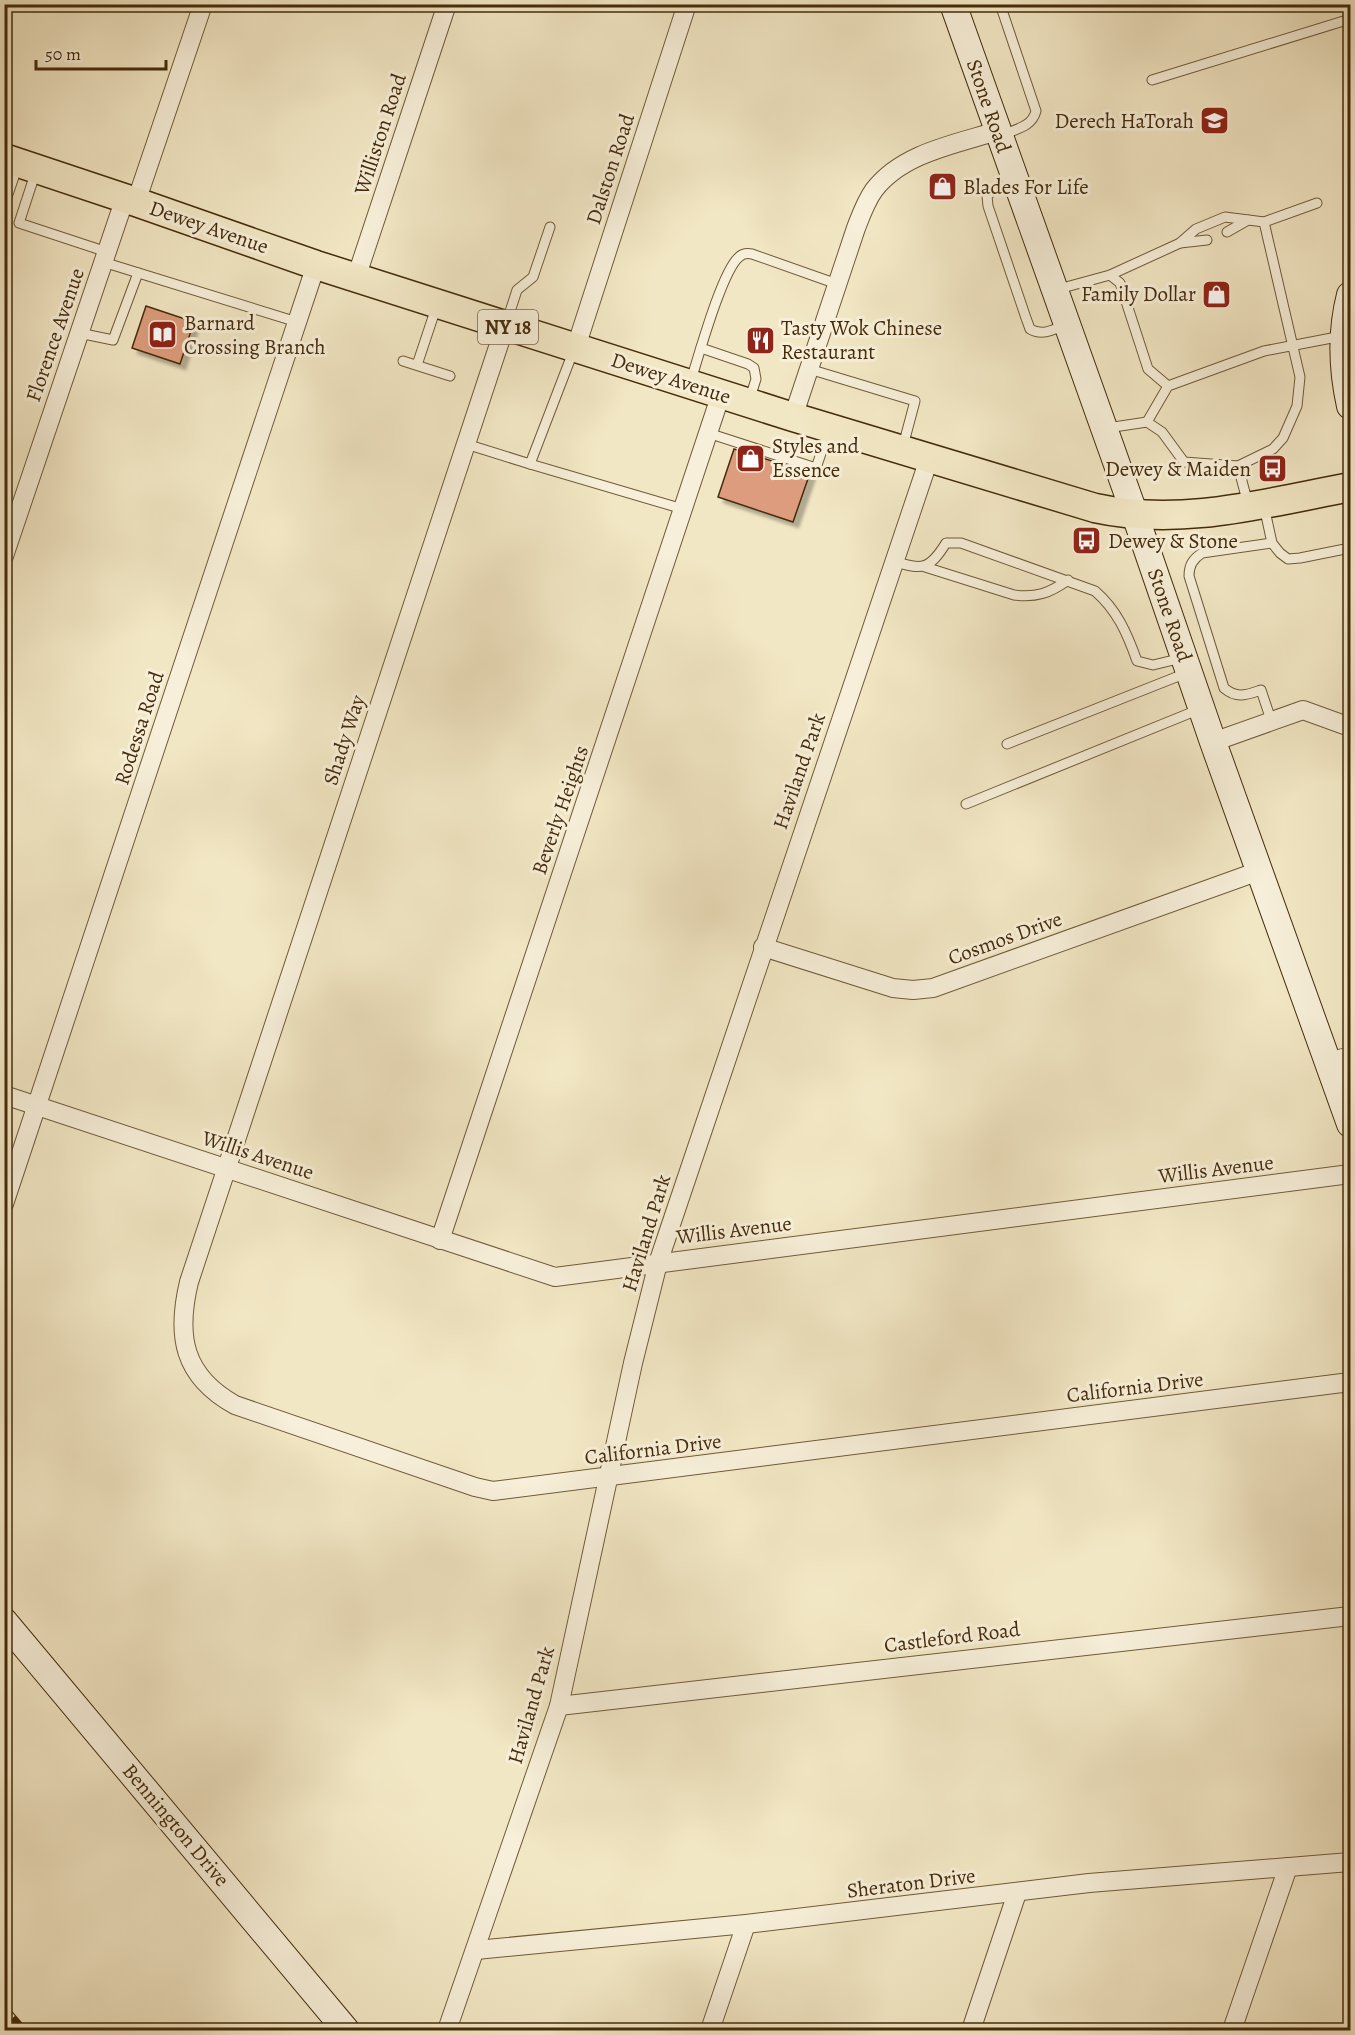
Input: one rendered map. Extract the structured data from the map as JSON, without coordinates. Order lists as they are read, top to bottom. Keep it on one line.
{"streets":{"main road":["Dewey Avenue","NY 18"],"street":["Stone Road","Williston Road","Dalston Road","Florence Avenue","Rodessa Road","Shady Way","Haviland Park","Beverly Heights","Cosmos Drive","Willis Avenue","California Drive","Castleford Road","Bennington Drive","Sheraton Drive"]},"crossings":[["Stone Road","Dewey Avenue"],["Stone Road","Cosmos Drive"],["Williston Road","Dewey Avenue"],["Dalston Road","Dewey Avenue"],["Dewey Avenue","Florence Avenue"],["Dewey Avenue","Rodessa Road"],["Dewey Avenue","Shady Way"],["Dewey Avenue","Haviland Park"],["Dewey Avenue","Beverly Heights"],["Rodessa Road","Willis Avenue"],["Shady Way","Willis Avenue"],["Shady Way","California Drive"],["Haviland Park","Cosmos Drive"],["Haviland Park","Willis Avenue"],["Haviland Park","California Drive"],["Haviland Park","Castleford Road"],["Haviland Park","Sheraton Drive"],["Beverly Heights","Willis Avenue"],["Willis Avenue","California Drive"]],"places":{"school or university":["Derech HaTorah"],"shop":["Blades For Life","Family Dollar","Styles and Essence"],"library":["Barnard Crossing Branch"],"restaurant":["Tasty Wok Chinese Restaurant"],"bus stop":["Dewey & Maiden","Dewey & Stone"]},"scale_bar":"50 m"}
